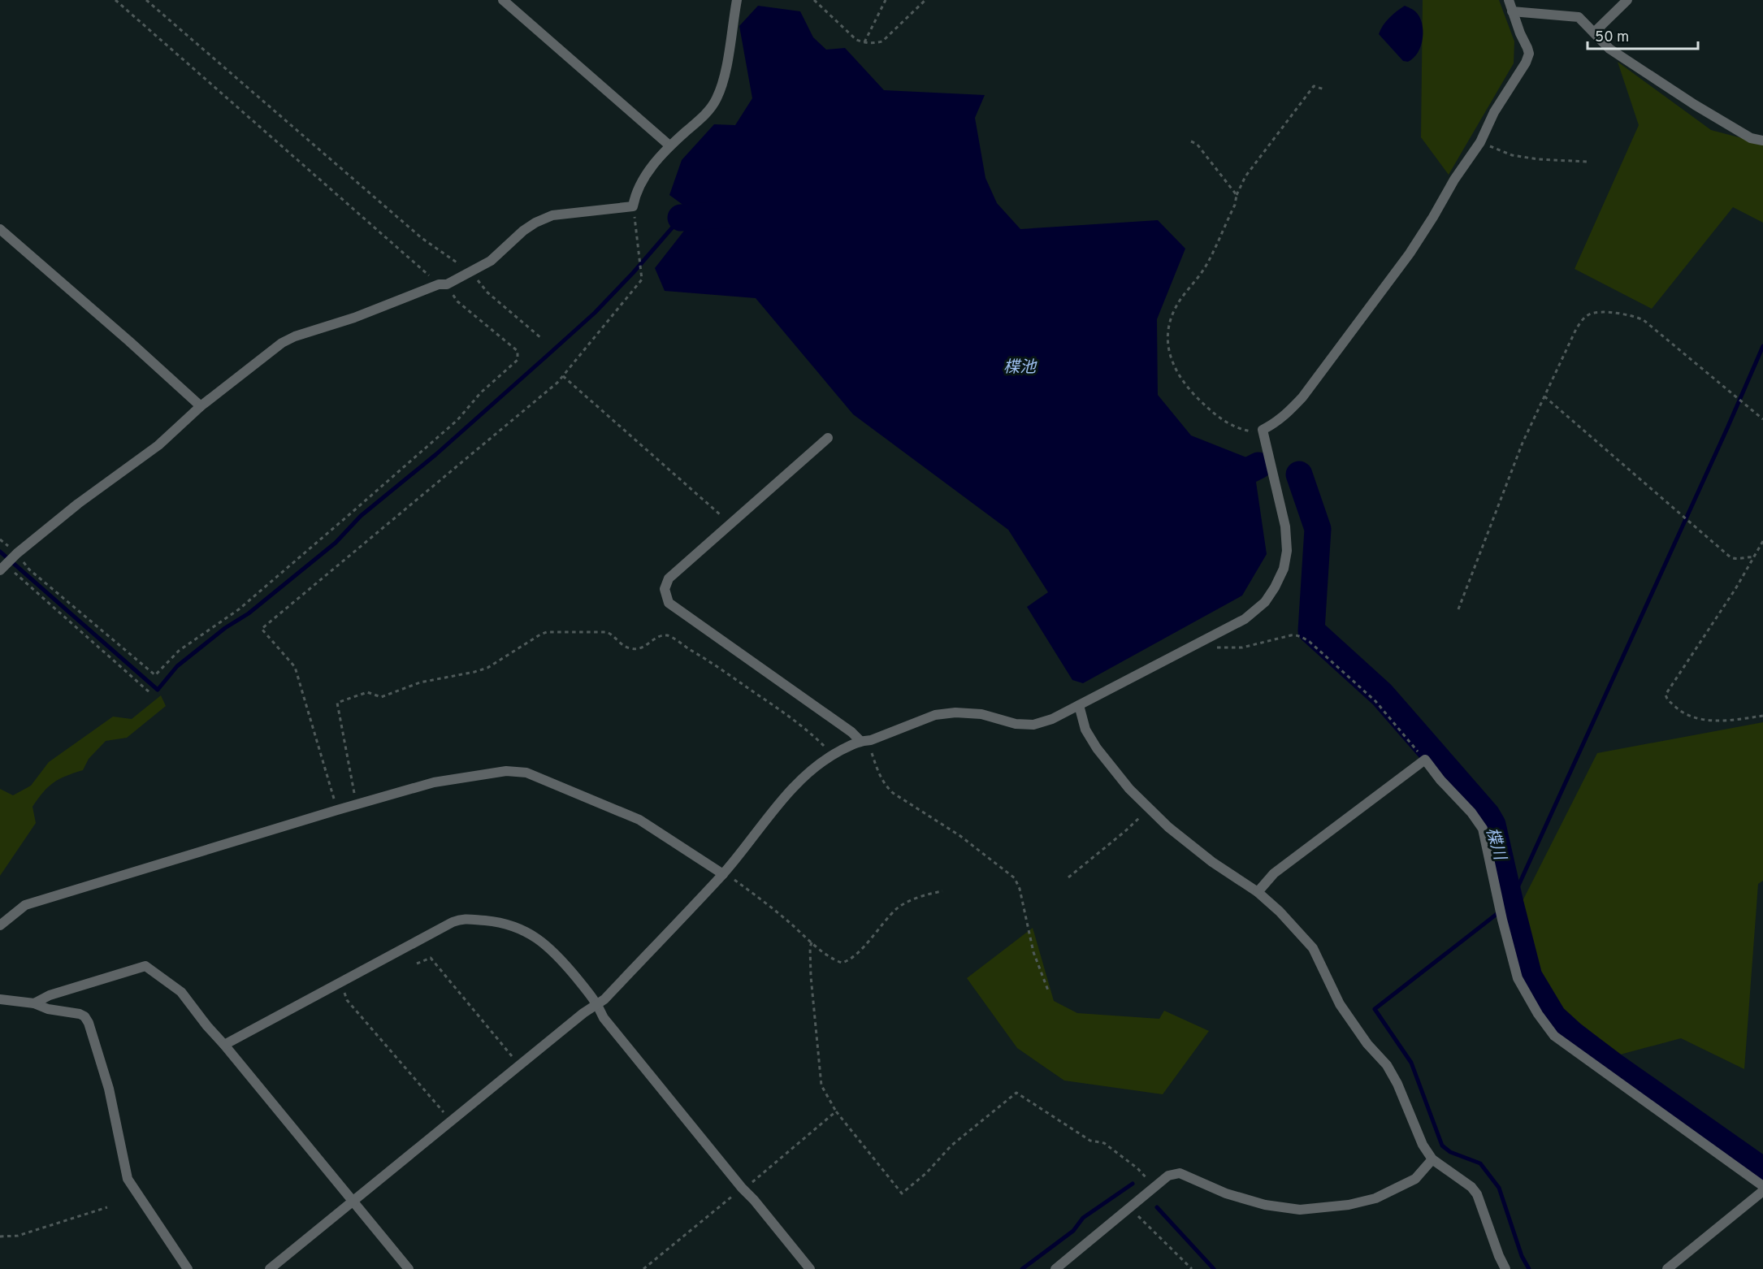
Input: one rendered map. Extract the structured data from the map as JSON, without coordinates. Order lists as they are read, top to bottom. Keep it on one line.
{"water":["楪池","楪川"],"scale_bar":"50 m"}
